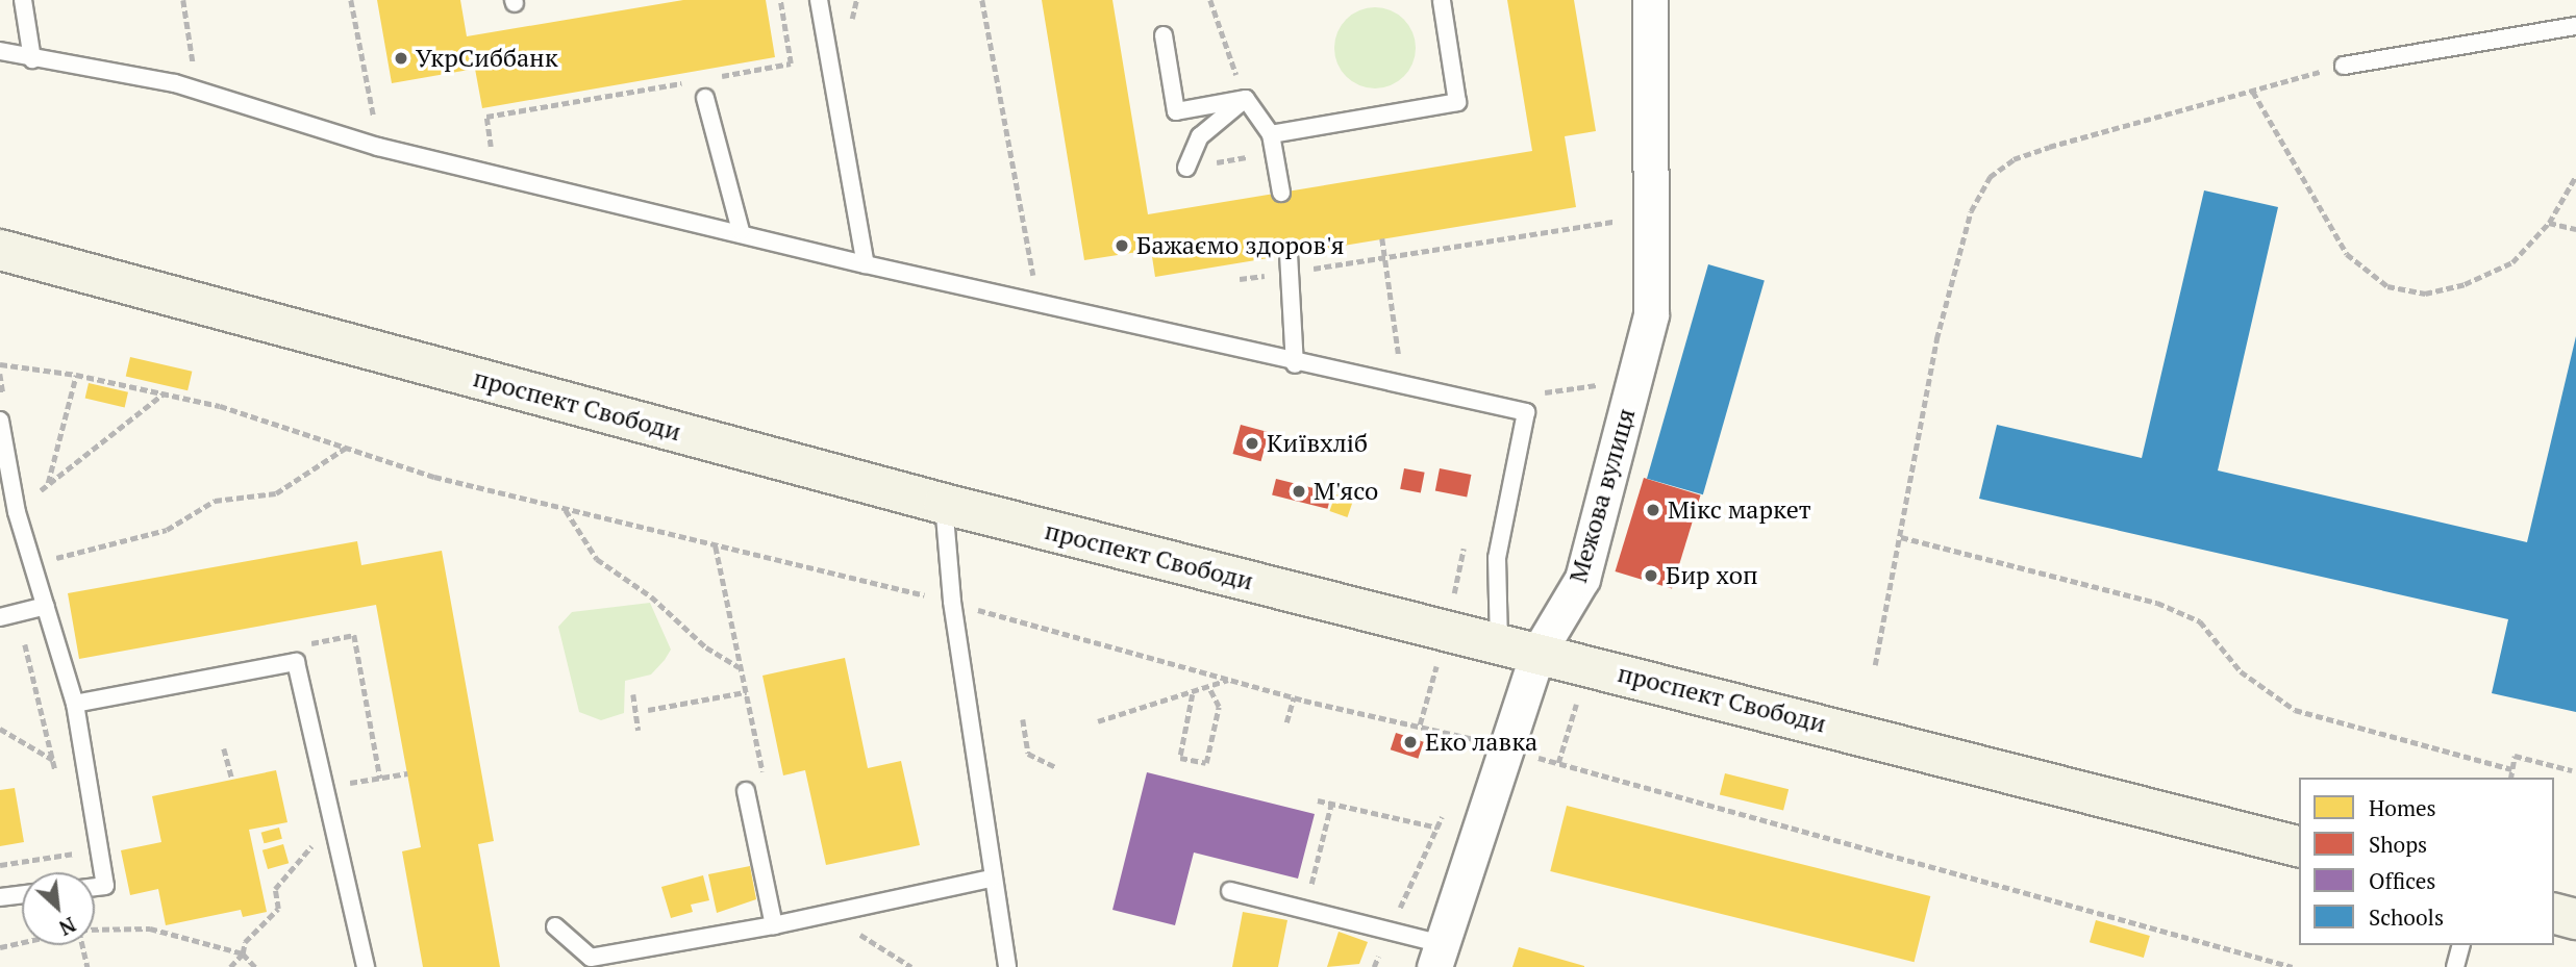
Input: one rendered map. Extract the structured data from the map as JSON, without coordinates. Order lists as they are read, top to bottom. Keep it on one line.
{"streets":{"street":["проспект Свободи","Межова вулиця"]},"crossings":[["проспект Свободи","Межова вулиця"]],"places":["УкрСиббанк","Бажаємо здоров'я","Київхліб","М'ясо","Мікс маркет","Бир хоп","Еко лавка"],"legend":["Homes","Shops","Offices","Schools"],"north":"bottom right"}
